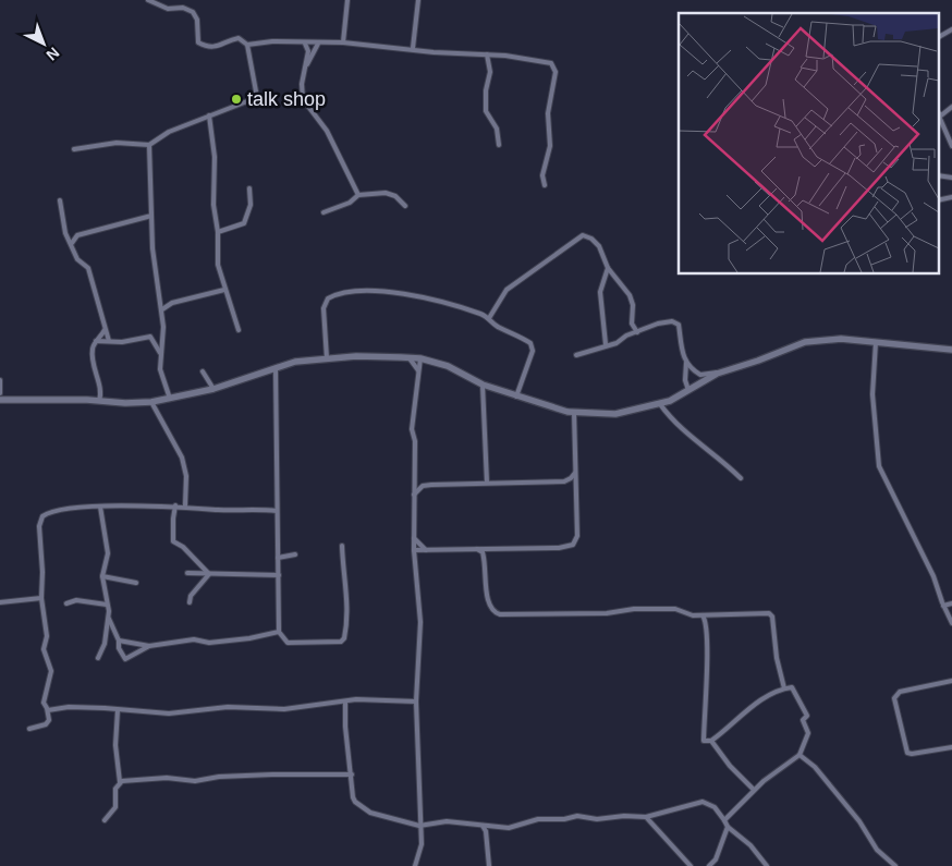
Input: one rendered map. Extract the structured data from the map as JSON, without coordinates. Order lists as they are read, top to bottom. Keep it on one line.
{"places":["talk shop"],"north":"bottom right"}
